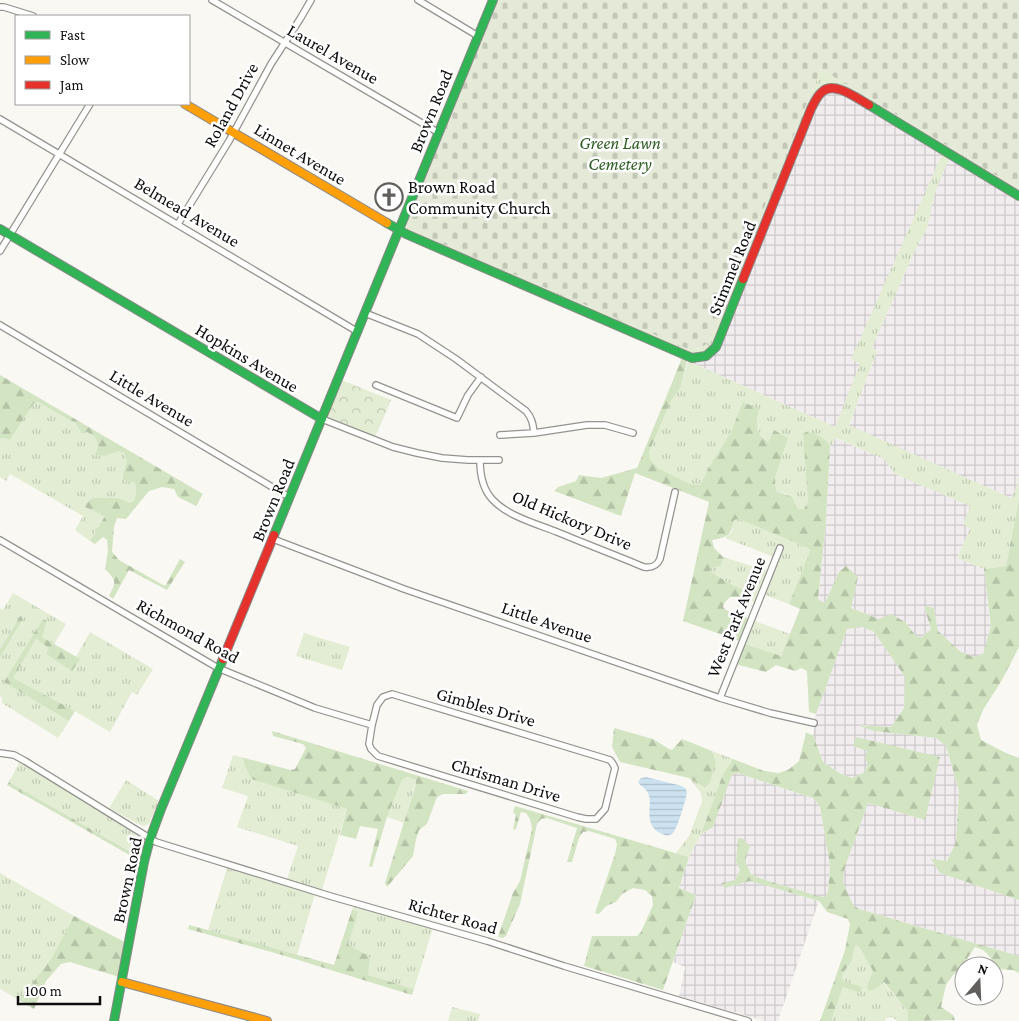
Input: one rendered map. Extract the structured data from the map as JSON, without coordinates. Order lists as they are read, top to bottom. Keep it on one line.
{"streets":{"street":["Laurel Avenue","Roland Drive","Brown Road","Linnet Avenue","Belmead Avenue","Stimmel Road","Hopkins Avenue","Little Avenue","Old Hickory Drive","West Park Avenue","Richmond Road","Gimbles Drive","Chrisman Drive","Richter Road"]},"crossings":[["Laurel Avenue","Roland Drive"],["Laurel Avenue","Brown Road"],["Roland Drive","Linnet Avenue"],["Roland Drive","Belmead Avenue"],["Brown Road","Linnet Avenue"],["Brown Road","Belmead Avenue"],["Brown Road","Stimmel Road"],["Brown Road","Hopkins Avenue"],["Brown Road","Little Avenue"],["Brown Road","Richmond Road"],["Brown Road","Richter Road"],["Linnet Avenue","Stimmel Road"],["Hopkins Avenue","Old Hickory Drive"],["Little Avenue","West Park Avenue"],["Richmond Road","Gimbles Drive"],["Richmond Road","Chrisman Drive"],["Gimbles Drive","Chrisman Drive"]],"parks":["Green Lawn Cemetery"],"places":{"church":["Brown Road Community Church"]},"legend":["Fast","Slow","Jam"],"scale_bar":"100 m","north":"top"}
